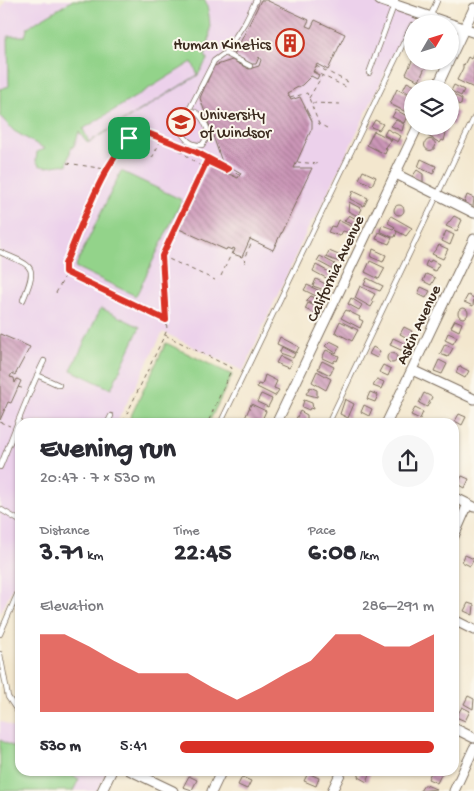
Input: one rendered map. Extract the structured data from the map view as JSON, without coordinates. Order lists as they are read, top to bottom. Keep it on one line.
{"streets":{"street":["California Avenue","Askin Avenue"]},"places":{"building":["Human Kinetics"],"school or university":["University of Windsor"]},"north":"top right","page":{"heading":["Evening run","20:47 · 7 × 530 m"],"stats":[["Distance","3.71 km"],["Time","22:45"],["Pace","6:08 /km"]],"chart":["Elevation","286–291 m"],"list":[{"name":"530 m","note":"5:41"}]}}
